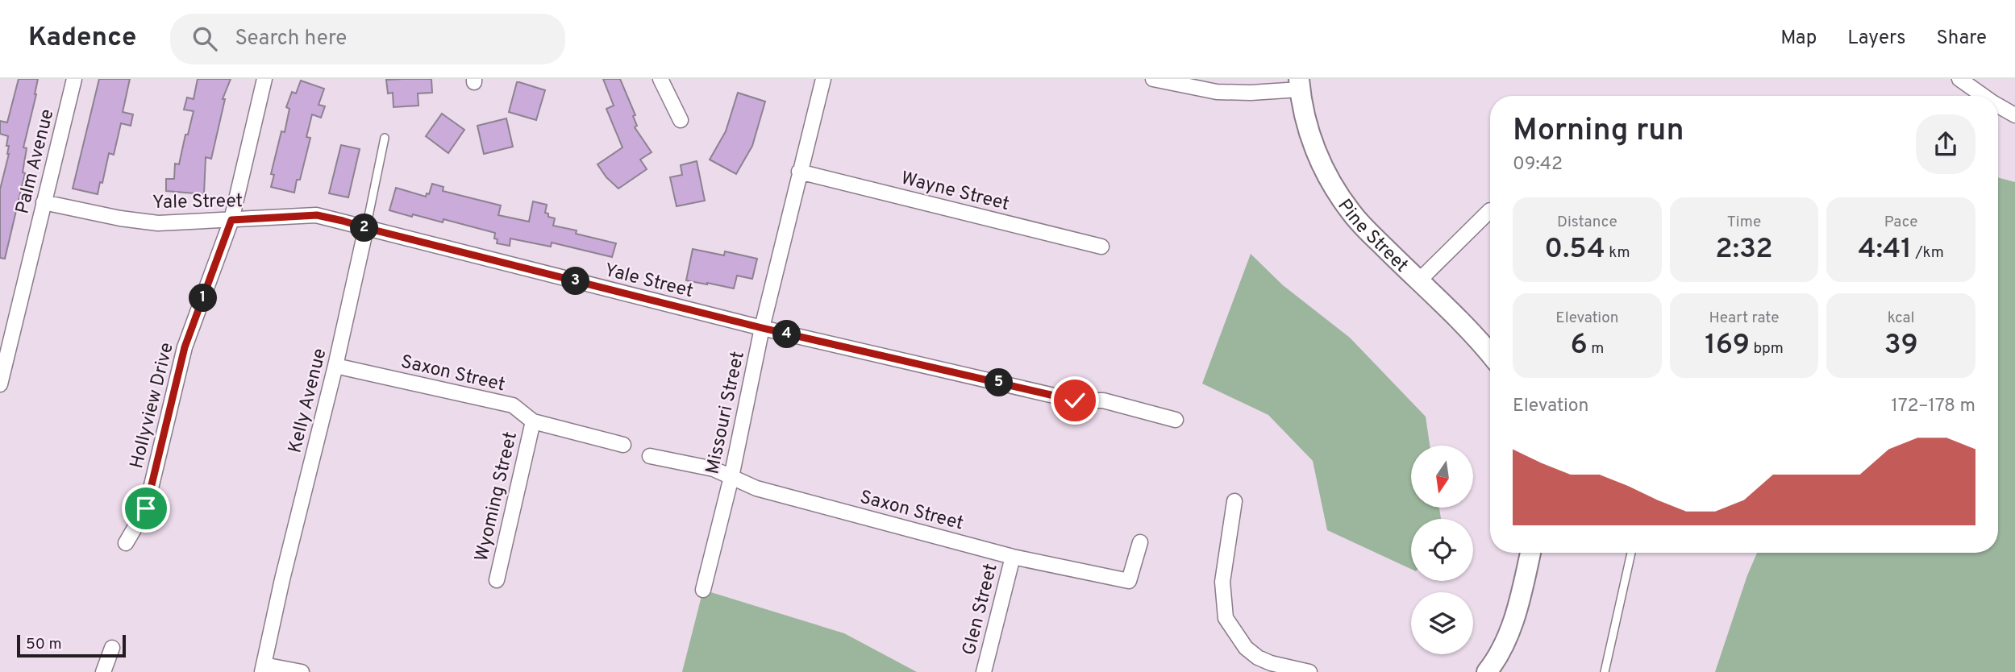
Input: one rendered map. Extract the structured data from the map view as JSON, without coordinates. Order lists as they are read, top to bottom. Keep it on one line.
{"streets":{"street":["Palm Avenue","Wayne Street","Yale Street","Pine Street","Saxon Street","Kelly Avenue","Hollyview Drive","Missouri Street","Wyoming Street","Glen Street"]},"crossings":[["Palm Avenue","Yale Street"],["Wayne Street","Missouri Street"],["Yale Street","Kelly Avenue"],["Yale Street","Hollyview Drive"],["Yale Street","Missouri Street"],["Saxon Street","Kelly Avenue"],["Saxon Street","Missouri Street"],["Saxon Street","Wyoming Street"],["Saxon Street","Glen Street"]],"scale_bar":"50 m","north":"bottom","page":{"header":"Kadence","search":"Search here","nav":["Map","Layers","Share"],"heading":["Morning run","09:42"],"stats":[["Distance","0.54 km"],["Time","2:32"],["Pace","4:41 /km"],["Elevation","6 m"],["Heart rate","169 bpm"],["kcal","39"]],"pins":["2","3","1","4","5"],"chart":["Elevation","172–178 m"],"scale":"50 m"}}
